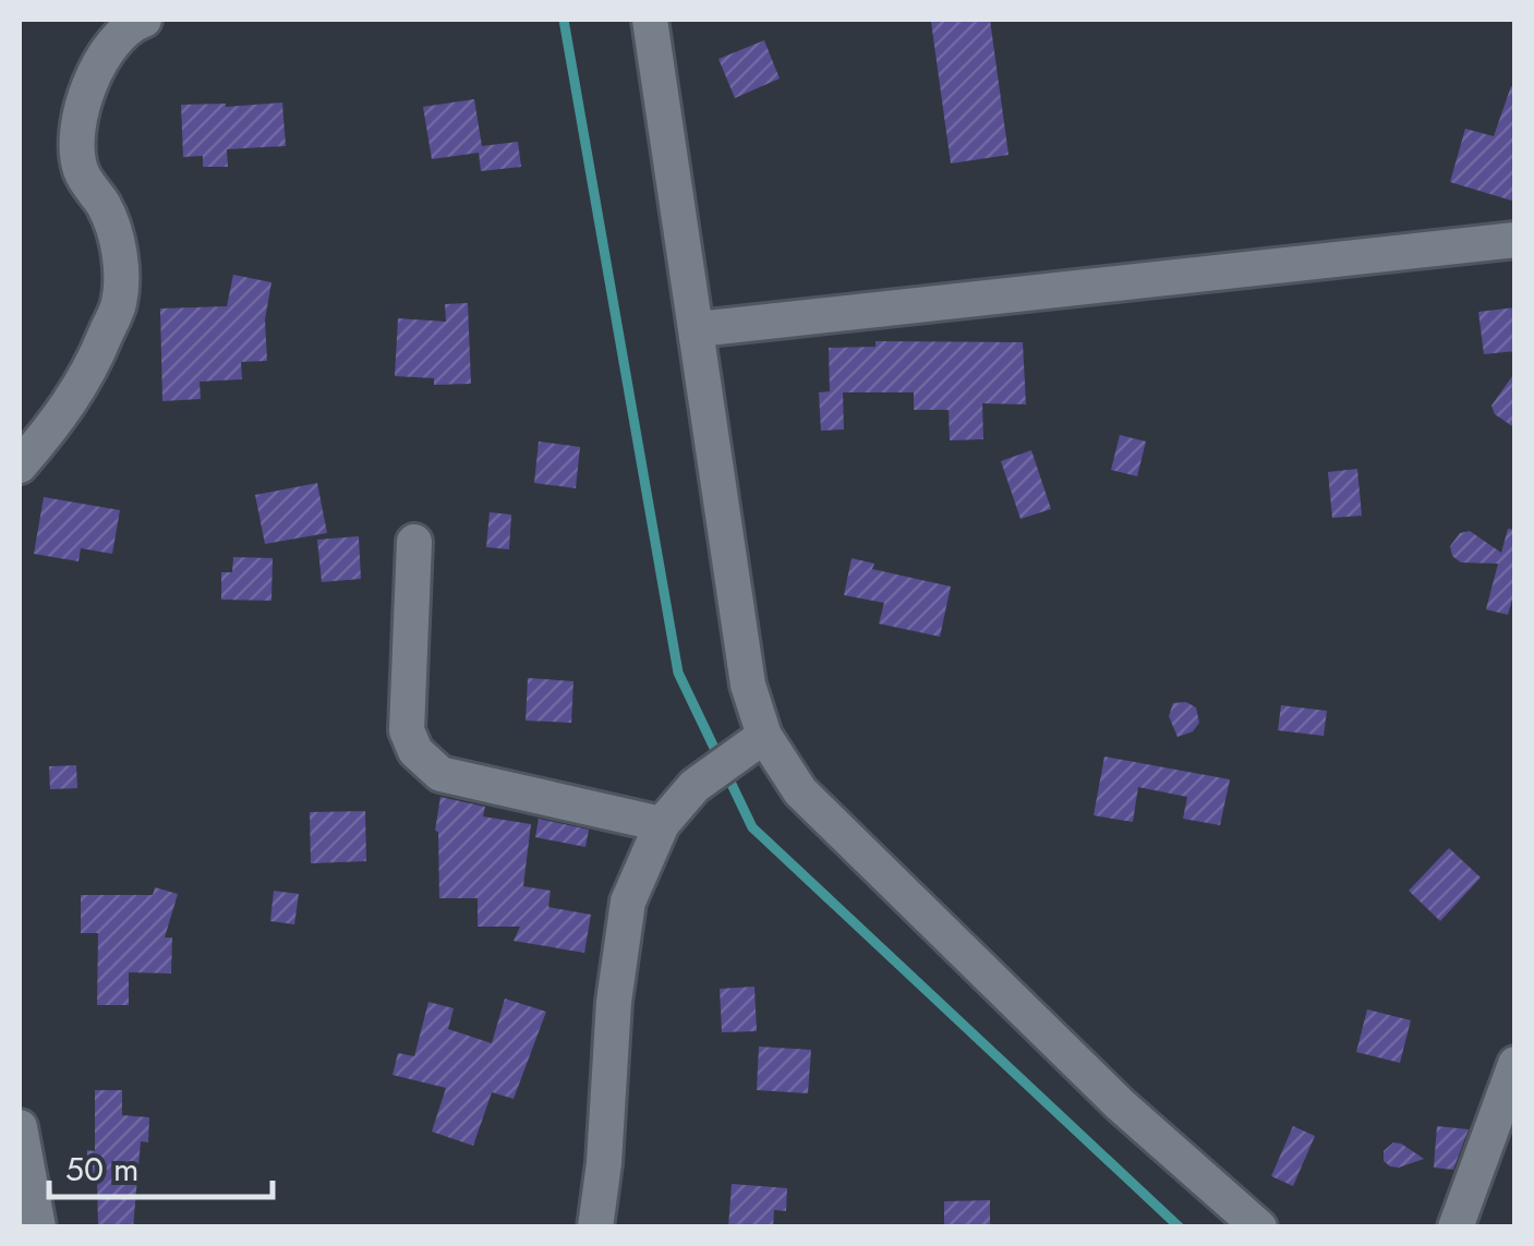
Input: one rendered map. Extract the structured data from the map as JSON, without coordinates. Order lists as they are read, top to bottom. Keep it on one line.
{"scale_bar":"50 m"}
